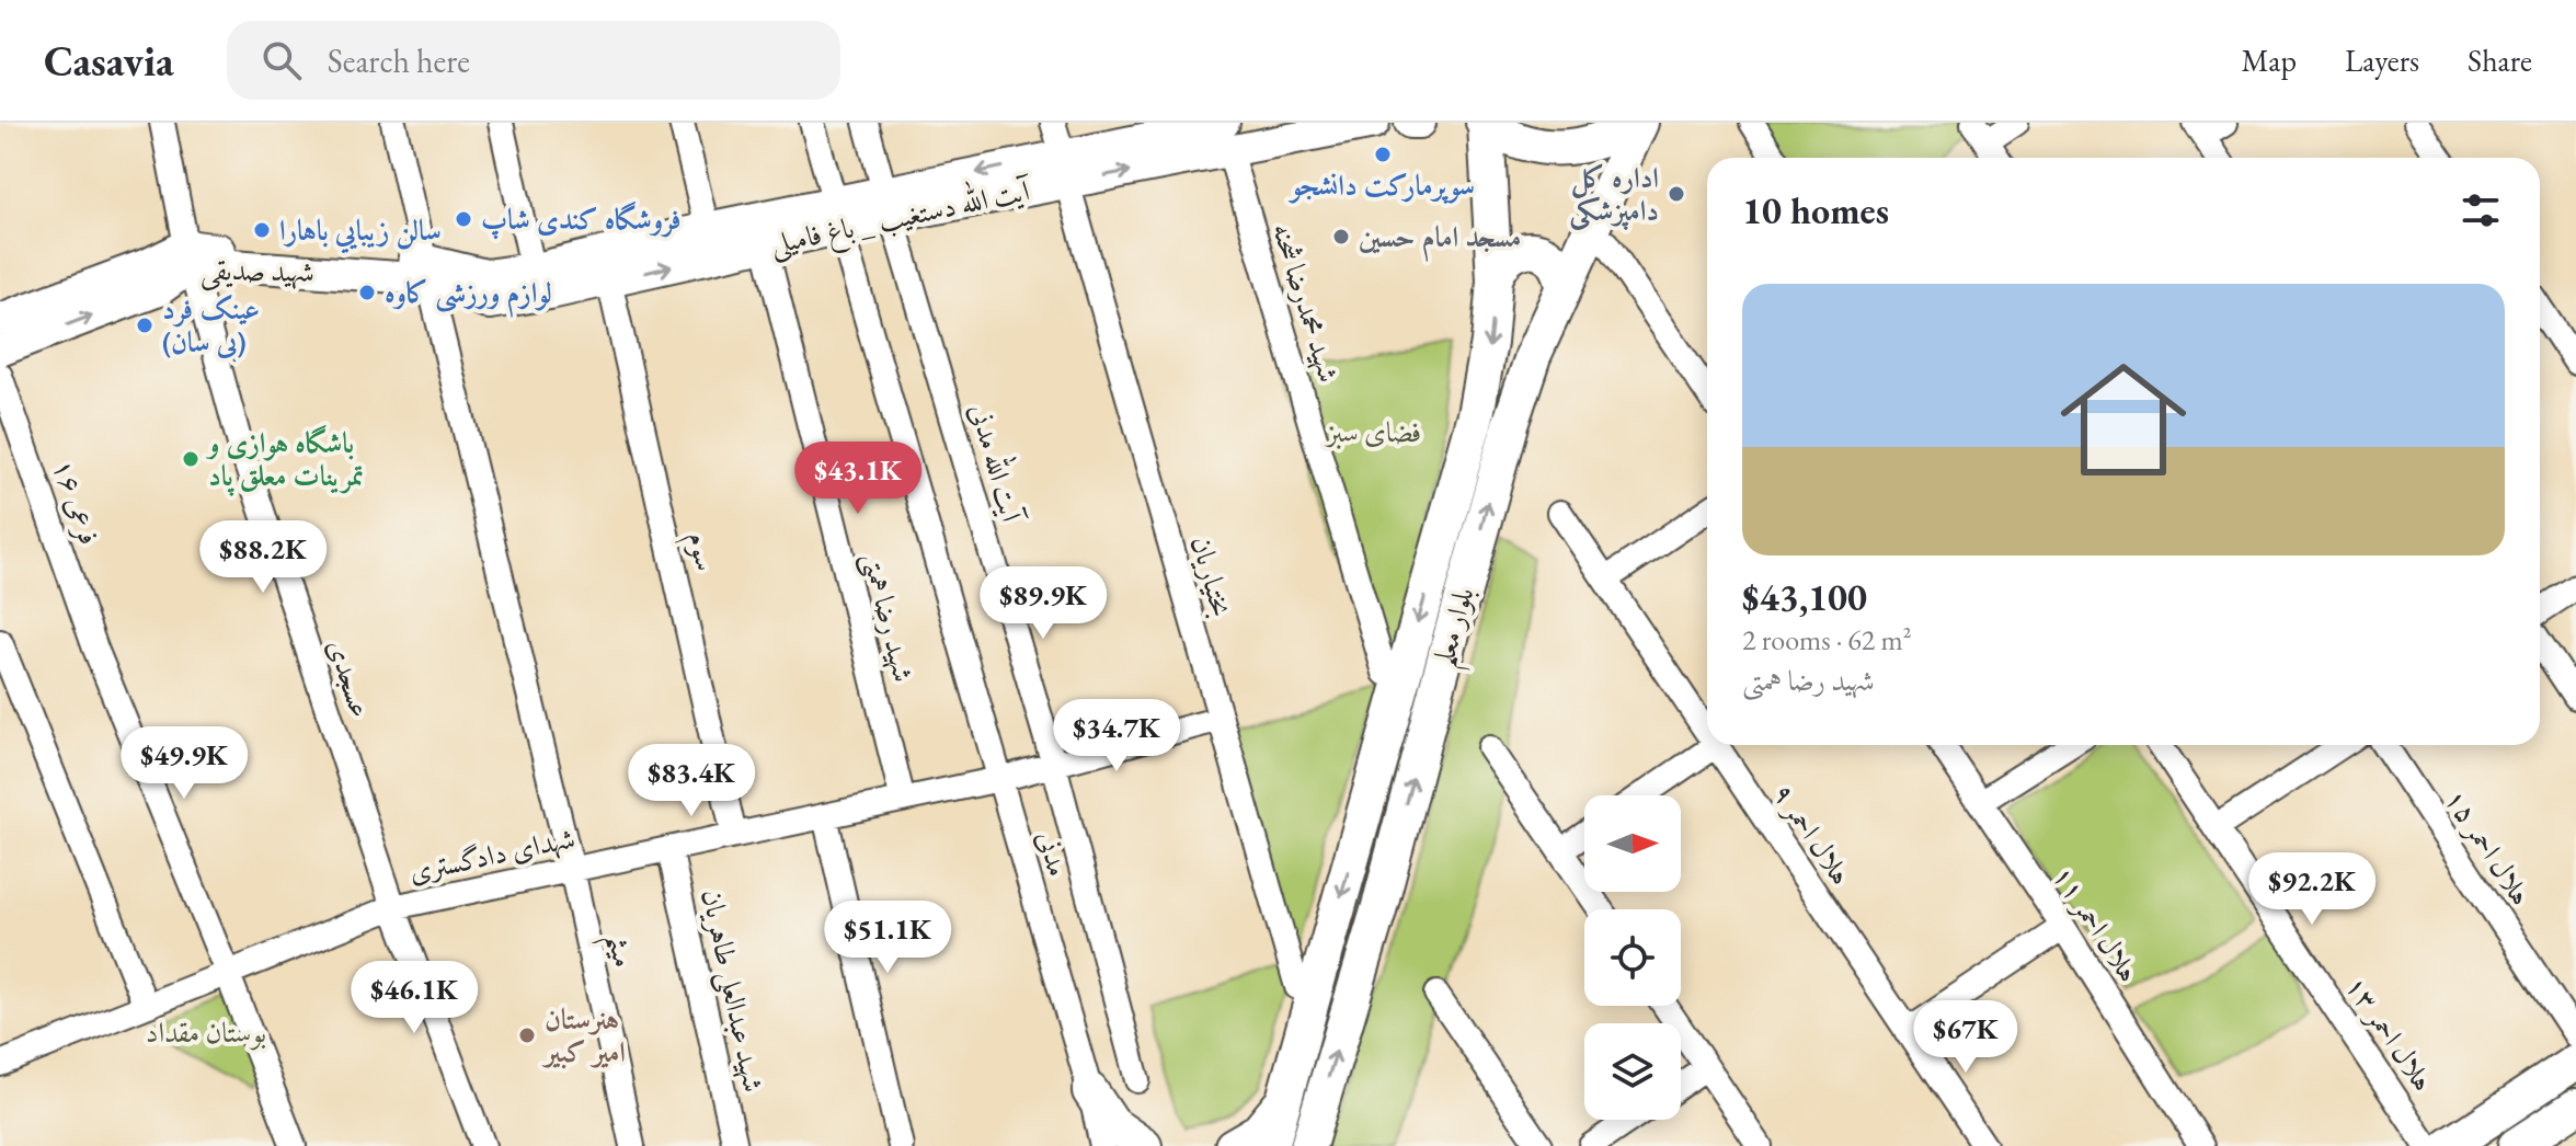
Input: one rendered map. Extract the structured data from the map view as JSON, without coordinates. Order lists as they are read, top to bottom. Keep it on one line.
{"streets":{"main road":["بلوار معلم"],"street":["آیت الله دستغیب _ باغ فامیلی","شهید صدیقی","شهید محمدرضا شحنه","آیت الله مدنی","فرعی ۱۶","سوم","بختیاریان","شهید رضا همتی","عسجدی","هلال احمر ۹","هلال احمر ۱۵","مدنی","شهدای دادگستری","هلال احمر ۱۱","میثم","شهید عبدالعلی طاهریان","هلال احمر ۱۳"]},"crossings":[["آیت الله دستغیب _ باغ فامیلی","شهید صدیقی"],["آیت الله دستغیب _ باغ فامیلی","شهید محمدرضا شحنه"],["آیت الله دستغیب _ باغ فامیلی","آیت الله مدنی"],["آیت الله دستغیب _ باغ فامیلی","سوم"],["آیت الله دستغیب _ باغ فامیلی","بختیاریان"],["آیت الله دستغیب _ باغ فامیلی","شهید رضا همتی"],["آیت الله دستغیب _ باغ فامیلی","مدنی"],["آیت الله دستغیب _ باغ فامیلی","میثم"],["شهید صدیقی","عسجدی"],["شهید صدیقی","میثم"],["آیت الله مدنی","شهدای دادگستری"],["فرعی ۱۶","شهدای دادگستری"],["سوم","شهدای دادگستری"],["بختیاریان","شهدای دادگستری"],["شهید رضا همتی","شهدای دادگستری"],["عسجدی","شهدای دادگستری"],["مدنی","شهدای دادگستری"],["شهدای دادگستری","میثم"],["شهدای دادگستری","شهید عبدالعلی طاهریان"]],"parks":["فضای سبز","بوستان مقداد"],"places":["سوپرمارکت دانشجو","اداره کل دامپزشکی","فروشگاه کندی شاپ","سالن زيبايي باهارا","مسجد امام حسین","لوازم ورزشی کاوه","عینک فرد (بی سان)","باشگاه هوازی و تمرینات معلق پاد","هنرستان امیر کبیر"],"north":"right","page":{"header":"Casavia","search":"Search here","nav":["Map","Layers","Share"],"heading":"10 homes","list":[{"name":"$43,100","note":"2 rooms · 62 m² · شهید رضا همتی"}],"price":["$43.1K","$88.2K","$89.9K","$34.7K","$49.9K","$83.4K","$92.2K","$51.1K","$46.1K","$67K"]}}
